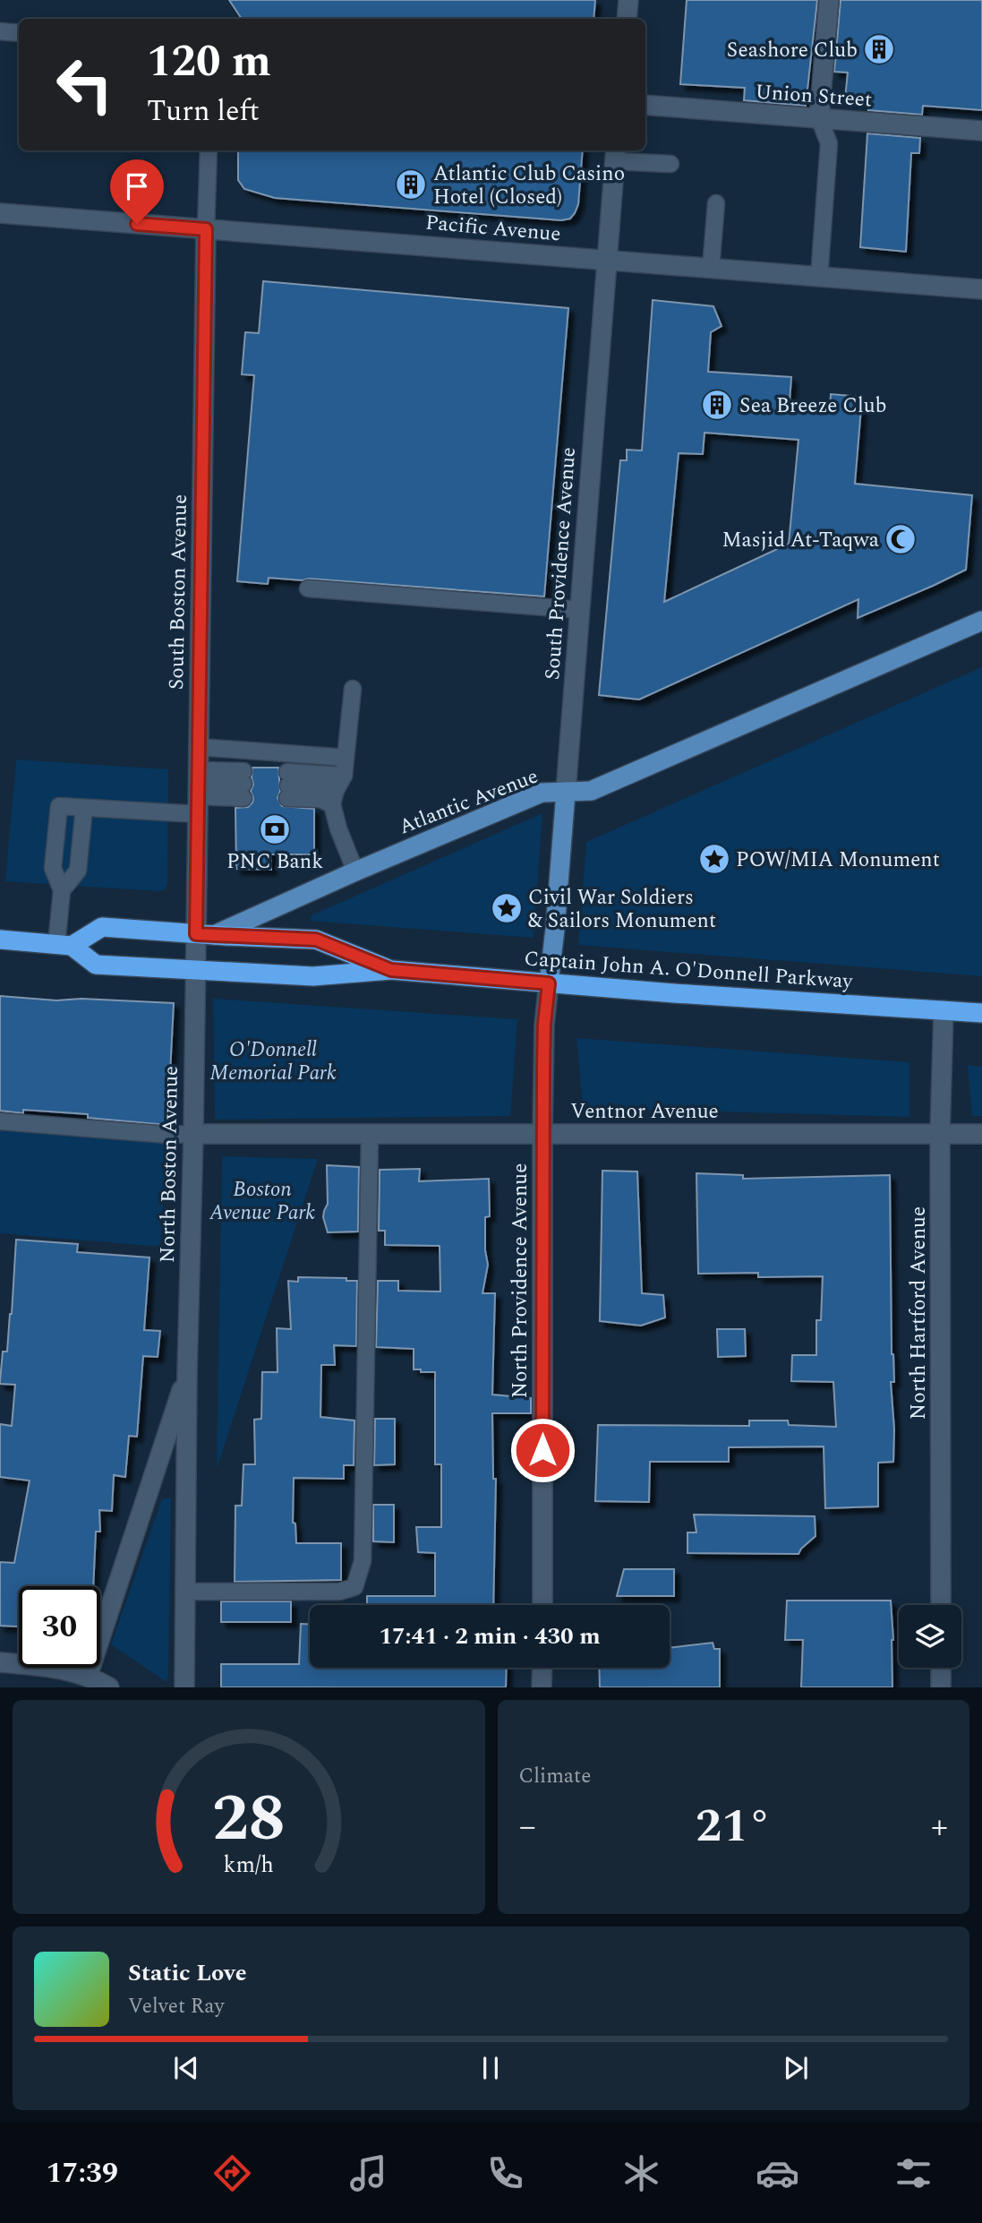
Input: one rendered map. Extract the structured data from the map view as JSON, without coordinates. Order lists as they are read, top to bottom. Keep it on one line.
{"streets":{"highway":["Atlantic Avenue","Captain John A. O'Donnell Parkway"],"main road":["South Providence Avenue"],"street":["Union Street","Pacific Avenue","South Boston Avenue","Ventnor Avenue","North Boston Avenue","North Providence Avenue","North Hartford Avenue"]},"crossings":[["Pacific Avenue","South Providence Avenue"],["Pacific Avenue","South Boston Avenue"],["South Providence Avenue","Atlantic Avenue"],["South Providence Avenue","Captain John A. O'Donnell Parkway"],["South Providence Avenue","North Providence Avenue"],["South Boston Avenue","Atlantic Avenue"],["South Boston Avenue","Captain John A. O'Donnell Parkway"],["South Boston Avenue","North Boston Avenue"],["Atlantic Avenue","Captain John A. O'Donnell Parkway"],["Captain John A. O'Donnell Parkway","North Boston Avenue"],["Captain John A. O'Donnell Parkway","North Providence Avenue"],["Captain John A. O'Donnell Parkway","North Hartford Avenue"],["Ventnor Avenue","North Boston Avenue"],["Ventnor Avenue","North Providence Avenue"],["Ventnor Avenue","North Hartford Avenue"]],"parks":["O'Donnell Memorial Park","Boston Avenue Park"],"places":{"building":["Seashore Club","Atlantic Club Casino Hotel (Closed)","Sea Breeze Club"],"mosque":["Masjid At-Taqwa"],"bank":["PNC Bank"],"place":["POW/MIA Monument","Civil War Soldiers & Sailors Monument"]},"page":{"turn":["120 m","Turn left"],"limit":"30","trip":"17:41 · 2 min · 430 m","tile":"Climate","heat":["−","21°","+"],"song":["Static Love","Velvet Ray"],"tabs":"17:39","gauge":["28","km/h"]}}
